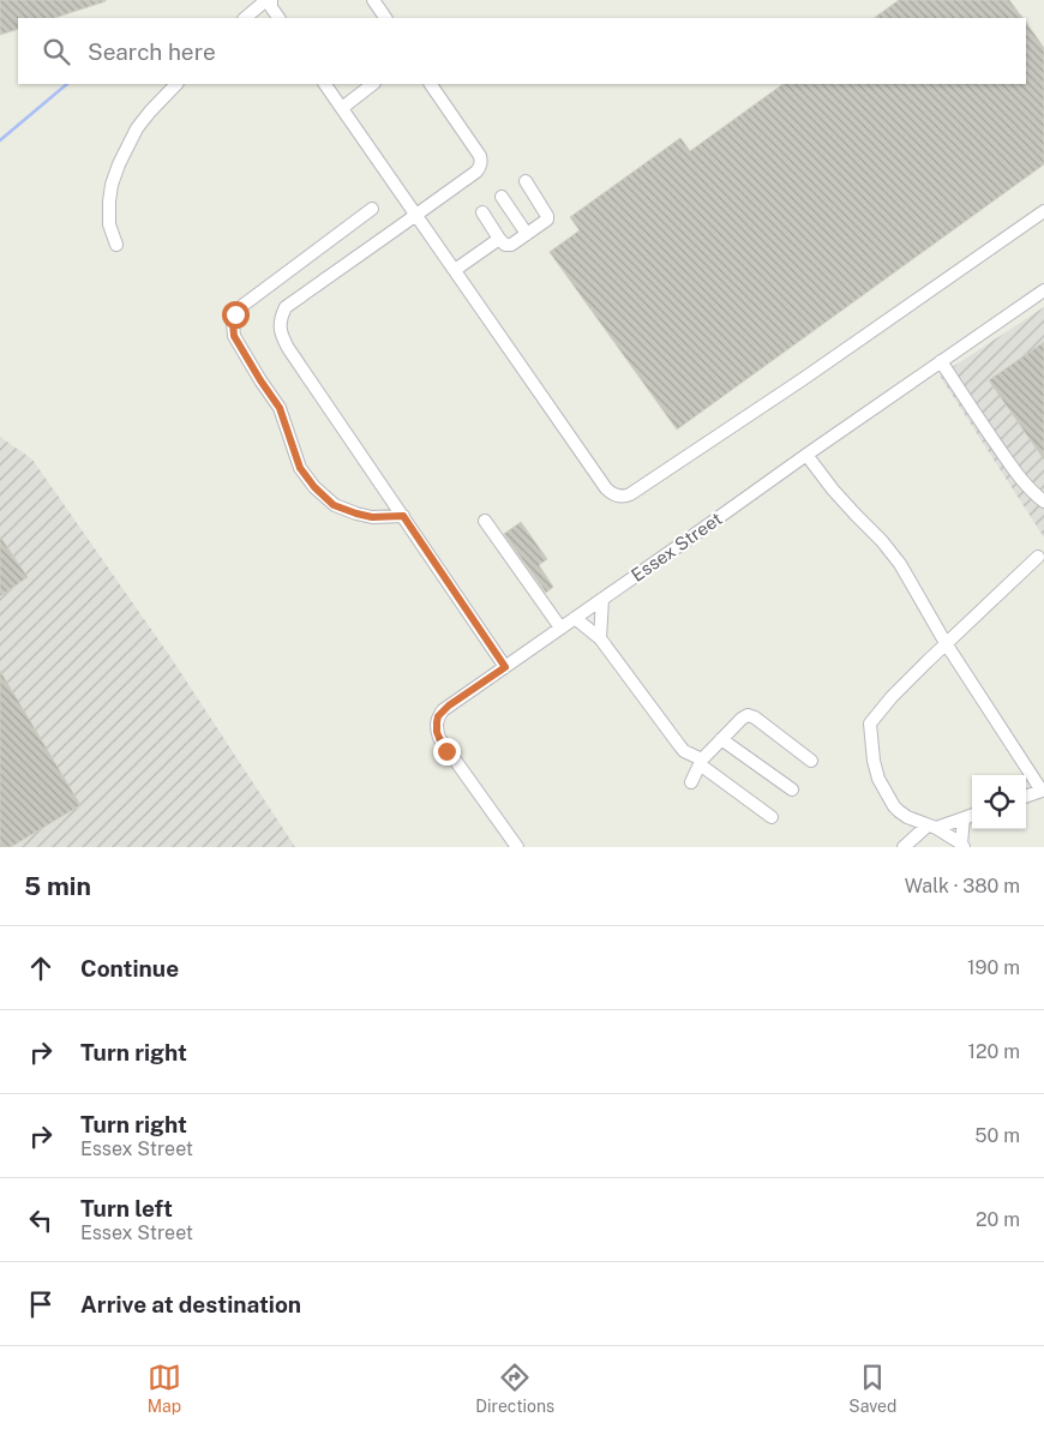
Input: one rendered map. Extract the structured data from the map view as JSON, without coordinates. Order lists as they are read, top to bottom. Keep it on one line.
{"streets":{"street":["Essex Street"]},"page":{"search":"Search here","heading":["5 min","Walk · 380 m"],"list":[["Continue","190 m"],["Turn right","120 m"],["Turn right","Essex Street","50 m"],["Turn left","Essex Street","20 m"],"Arrive at destination"],"nav":["Map","Directions","Saved"]}}
